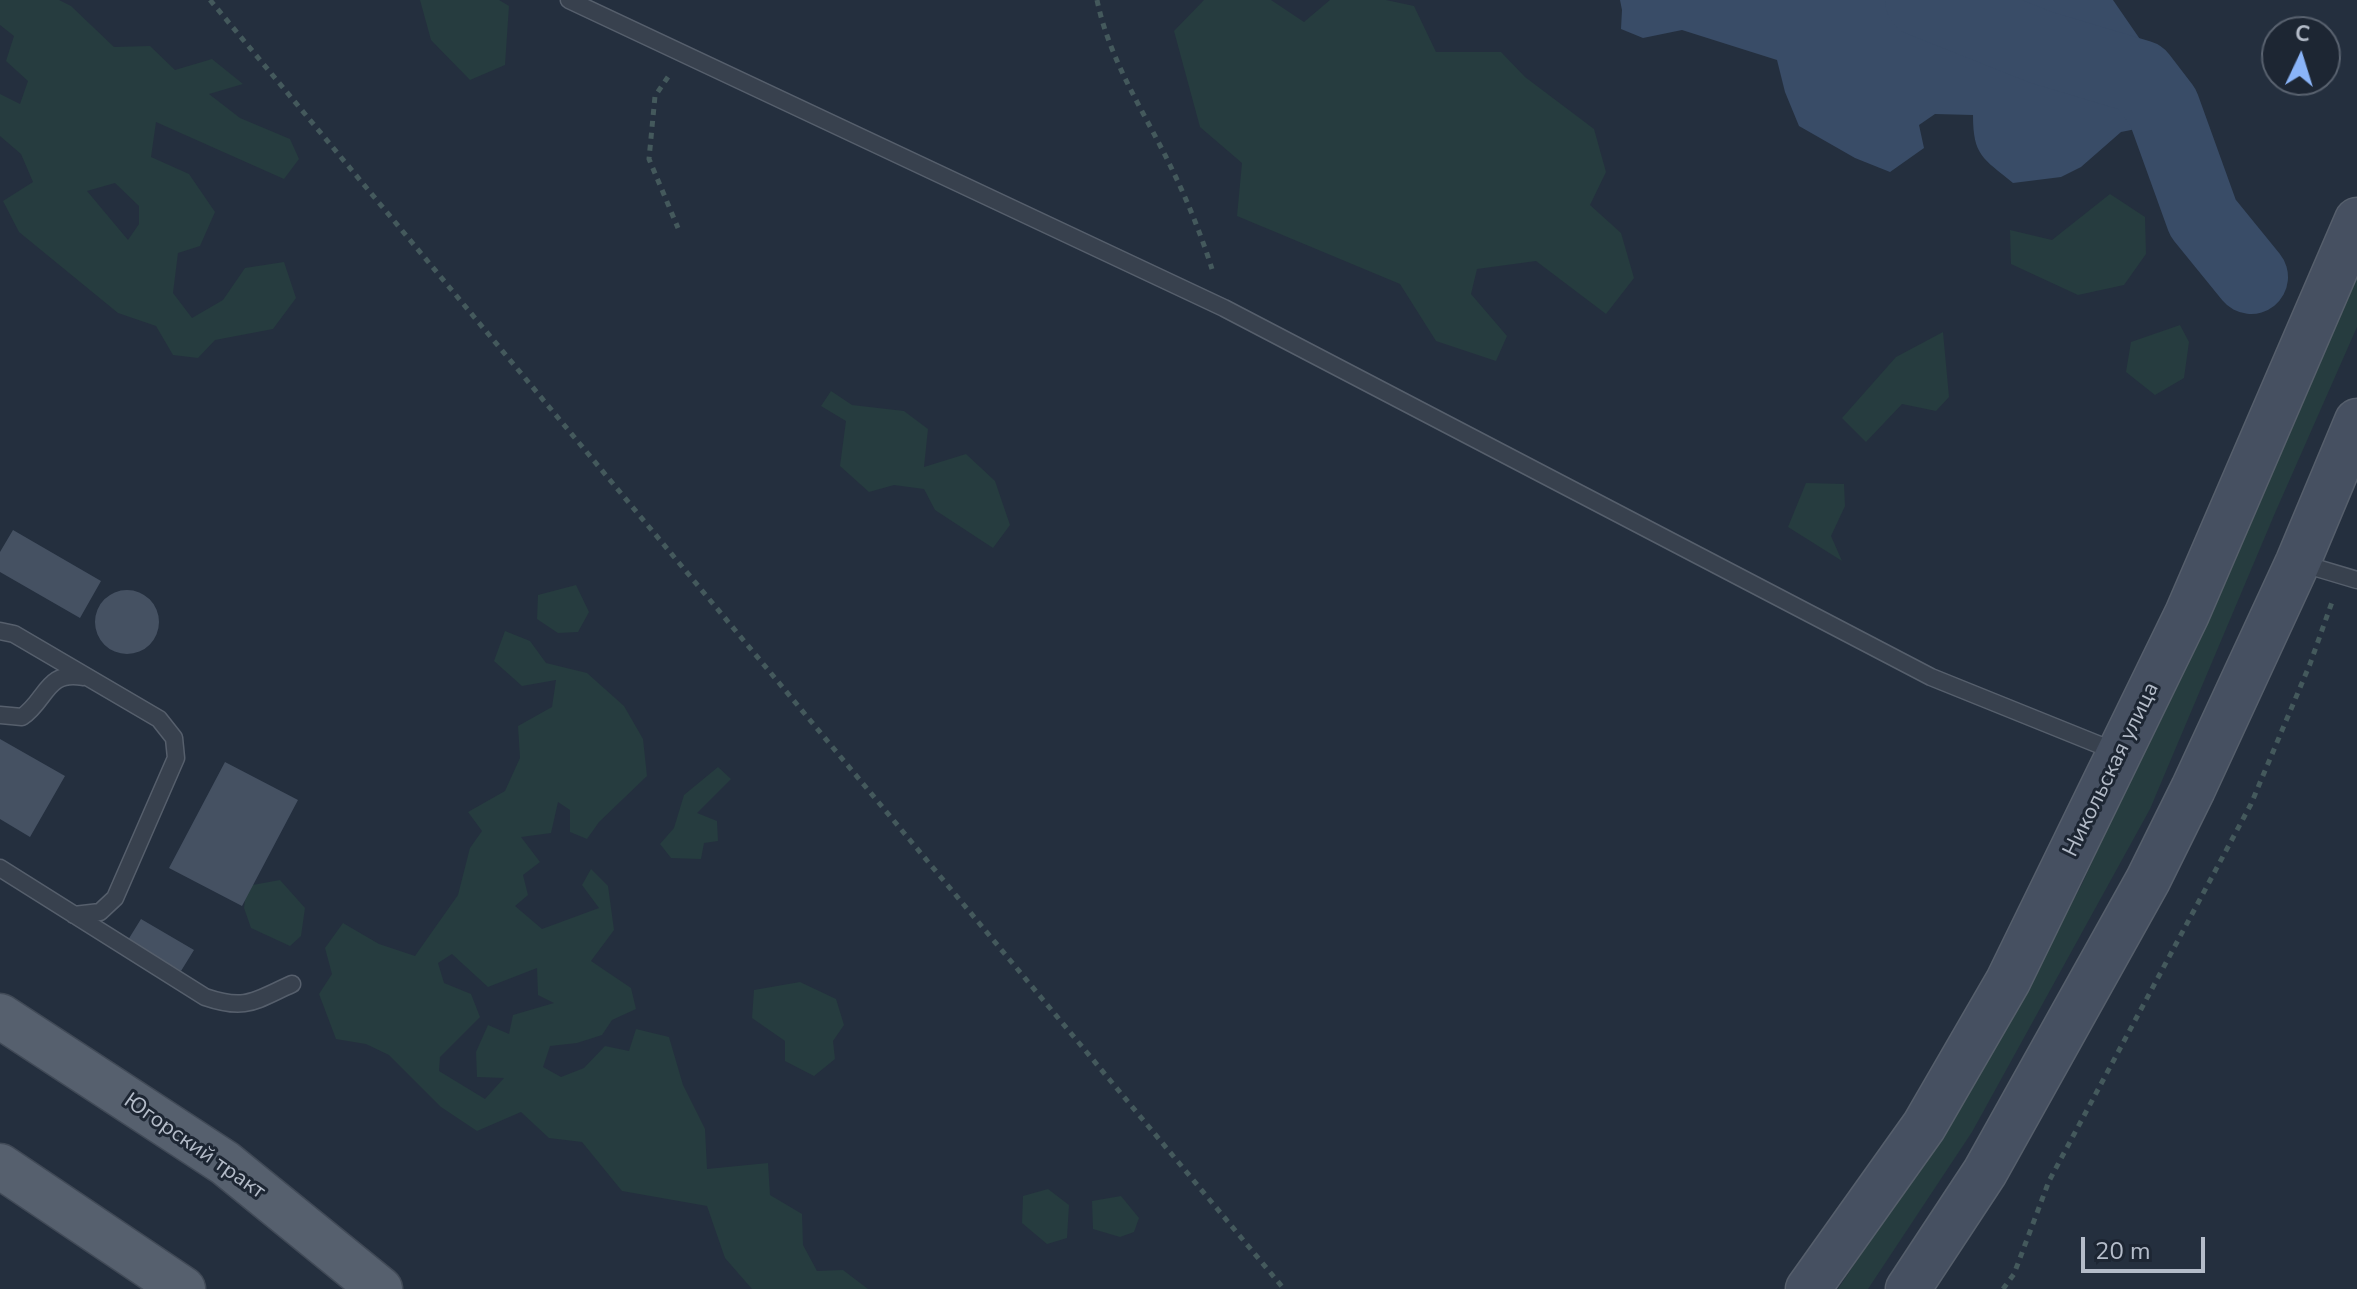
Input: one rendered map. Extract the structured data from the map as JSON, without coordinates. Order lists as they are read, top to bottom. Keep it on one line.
{"streets":{"main road":["Югорский тракт"],"street":["Никольская улица"]},"scale_bar":"20 m","north":"top"}
